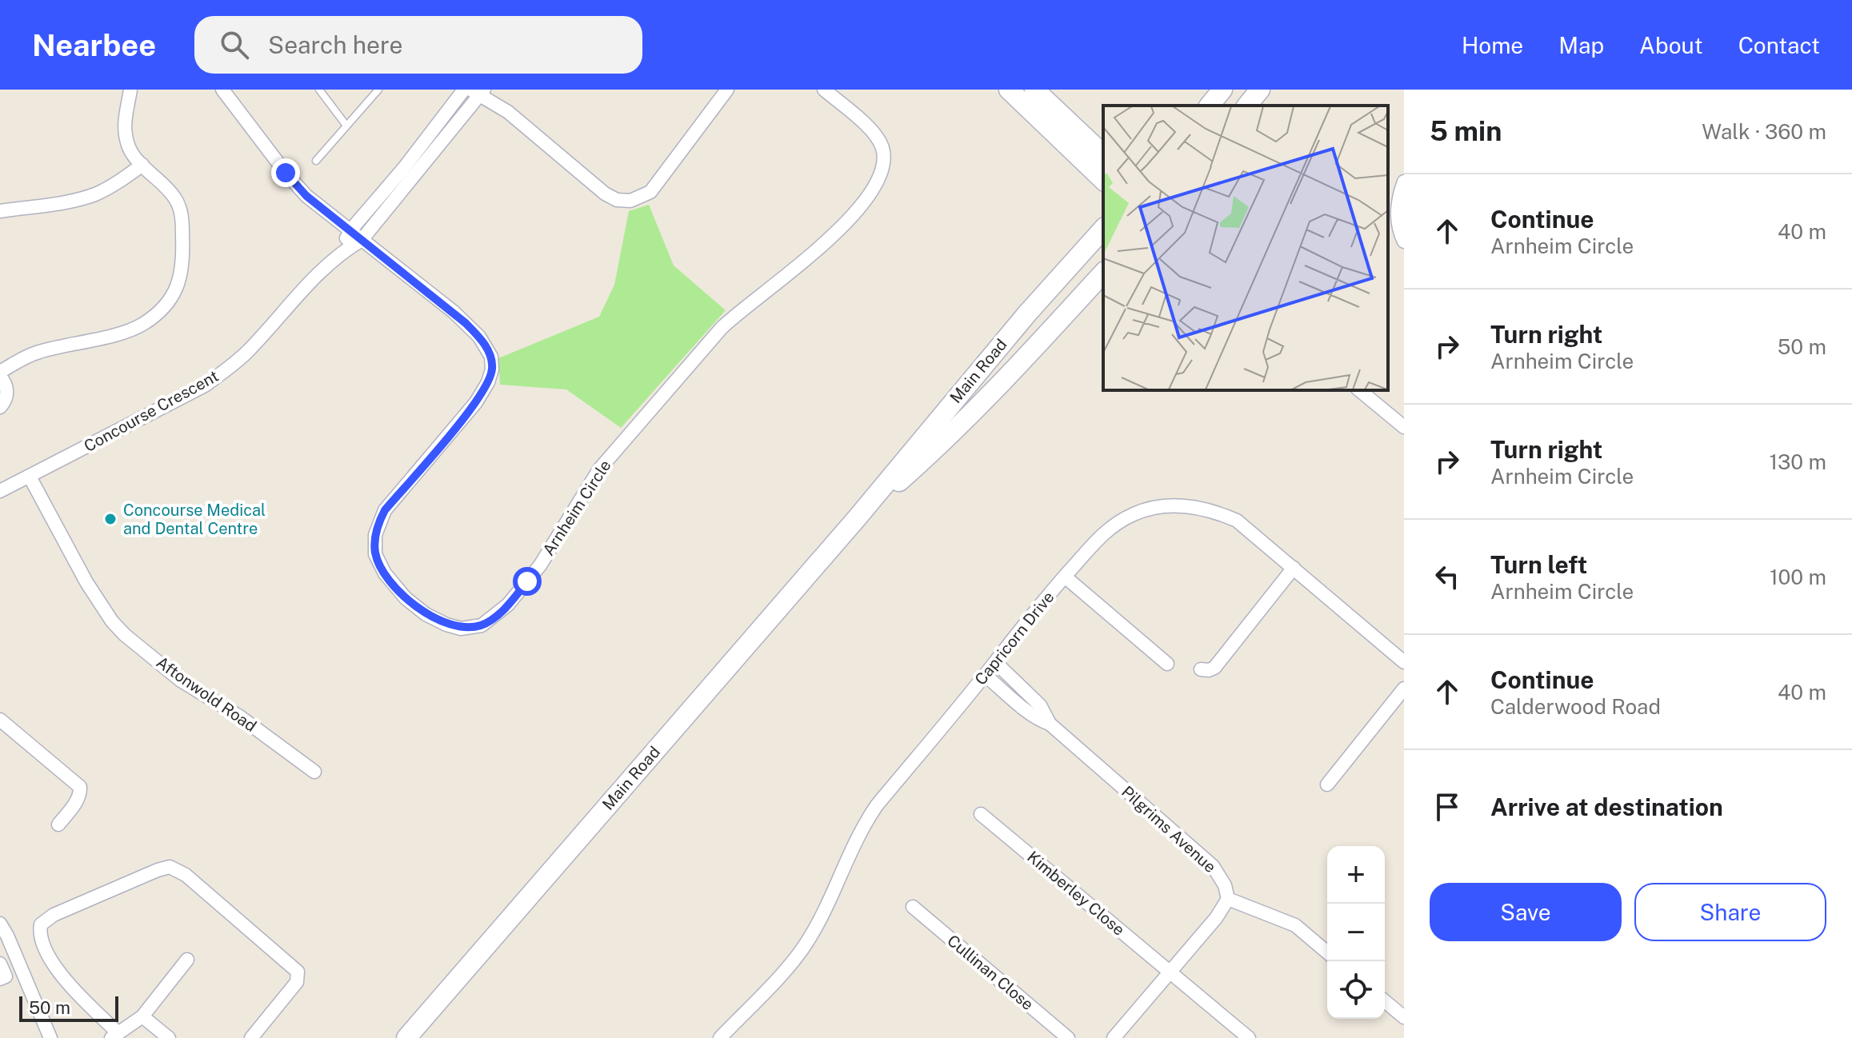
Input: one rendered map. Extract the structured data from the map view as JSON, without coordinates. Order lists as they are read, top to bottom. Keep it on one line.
{"streets":{"main road":["Main Road"],"street":["Concourse Crescent","Arnheim Circle","Capricorn Drive","Aftonwold Road","Pilgrims Avenue","Kimberley Close","Cullinan Close"]},"crossings":[["Concourse Crescent","Arnheim Circle"],["Concourse Crescent","Aftonwold Road"],["Capricorn Drive","Pilgrims Avenue"]],"places":["Concourse Medical and Dental Centre"],"scale_bar":"50 m","page":{"header":"Nearbee","search":"Search here","nav":["Home","Map","About","Contact"],"heading":["5 min","Walk · 360 m"],"list":[["Continue","Arnheim Circle","40 m"],["Turn right","Arnheim Circle","50 m"],["Turn right","Arnheim Circle","130 m"],["Turn left","Arnheim Circle","100 m"],["Continue","Calderwood Road","40 m"],"Arrive at destination"],"map_buttons":["+","−"],"buttons":["Save","Share"],"scale":"50 m"}}
